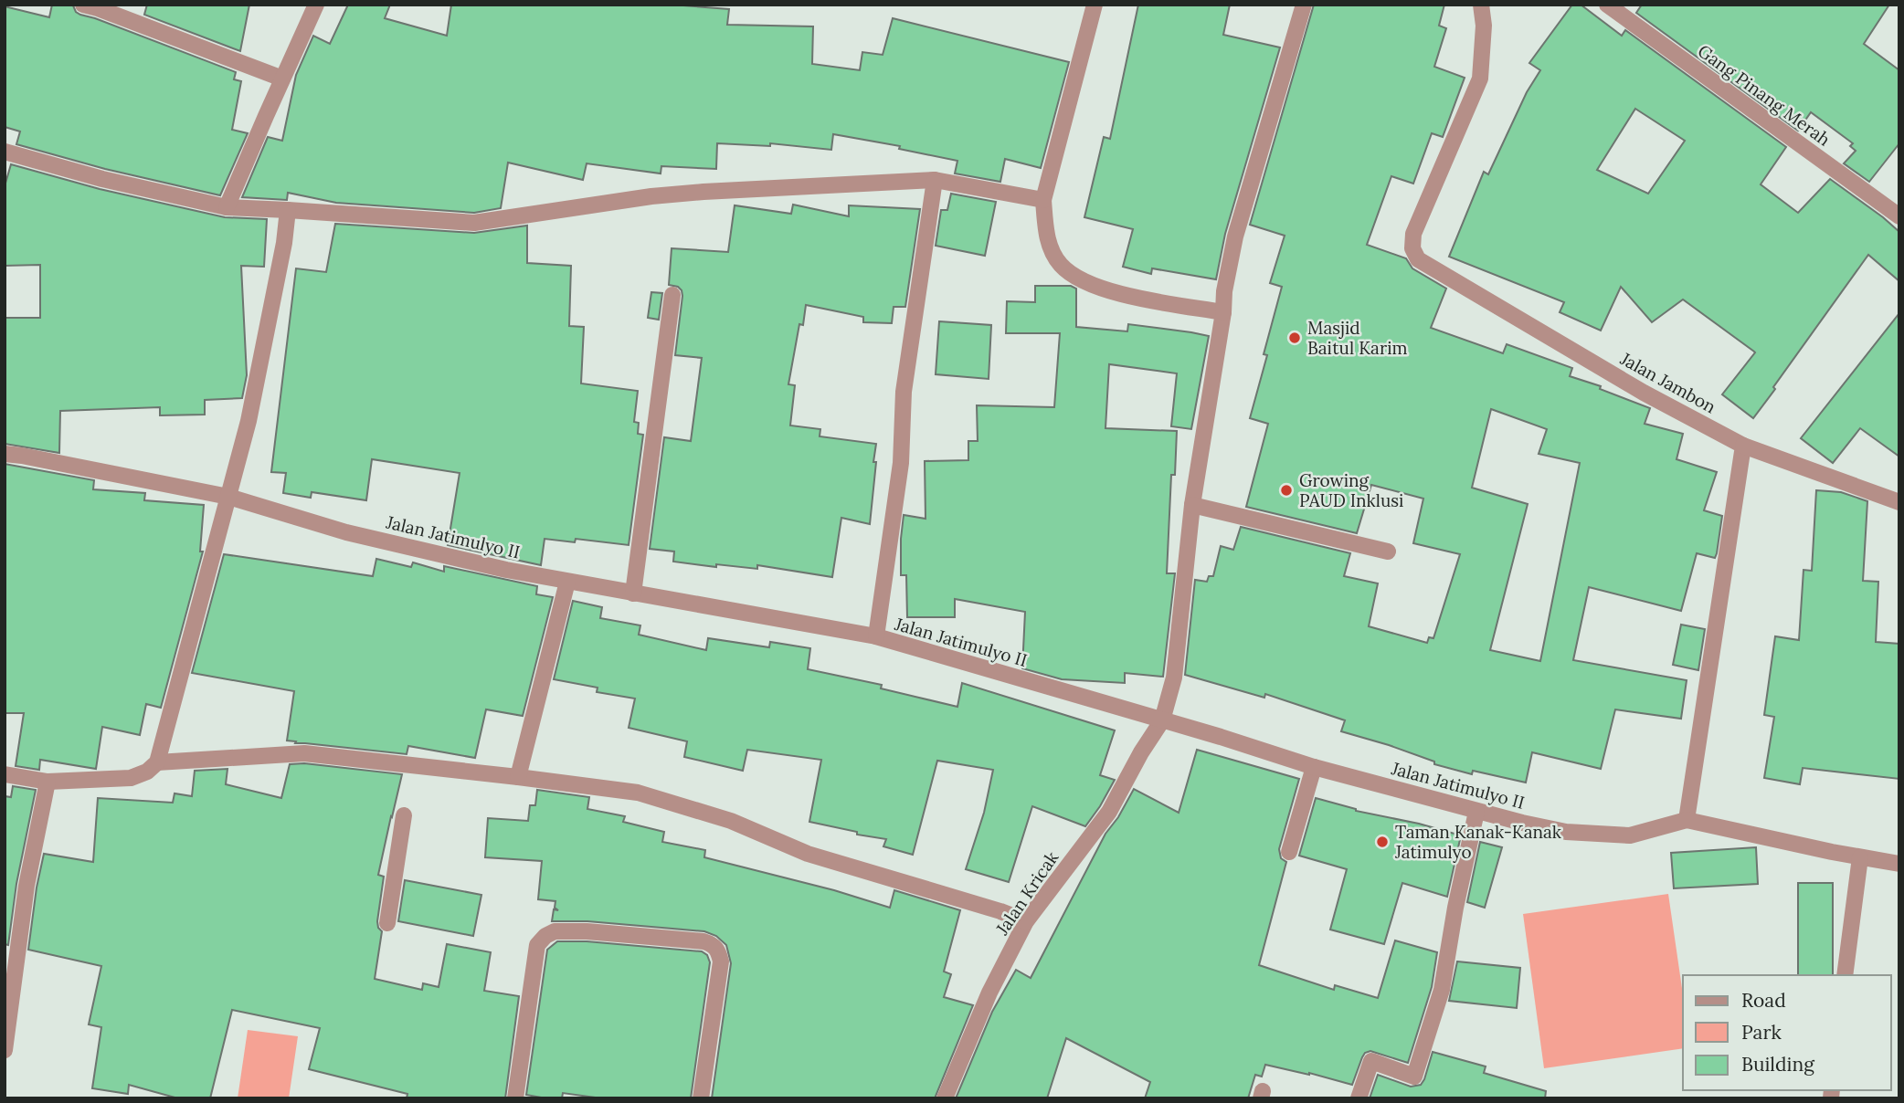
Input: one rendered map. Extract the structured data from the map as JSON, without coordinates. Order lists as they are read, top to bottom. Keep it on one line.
{"streets":{"street":["Gang Pinang Merah","Jalan Jambon","Jalan Jatimulyo II","Jalan Kricak"]},"crossings":[["Jalan Jatimulyo II","Jalan Kricak"]],"places":["Masjid Baitul Karim","Growing PAUD Inklusi","Taman Kanak-Kanak Jatimulyo"],"legend":["Road","Park","Building"]}
